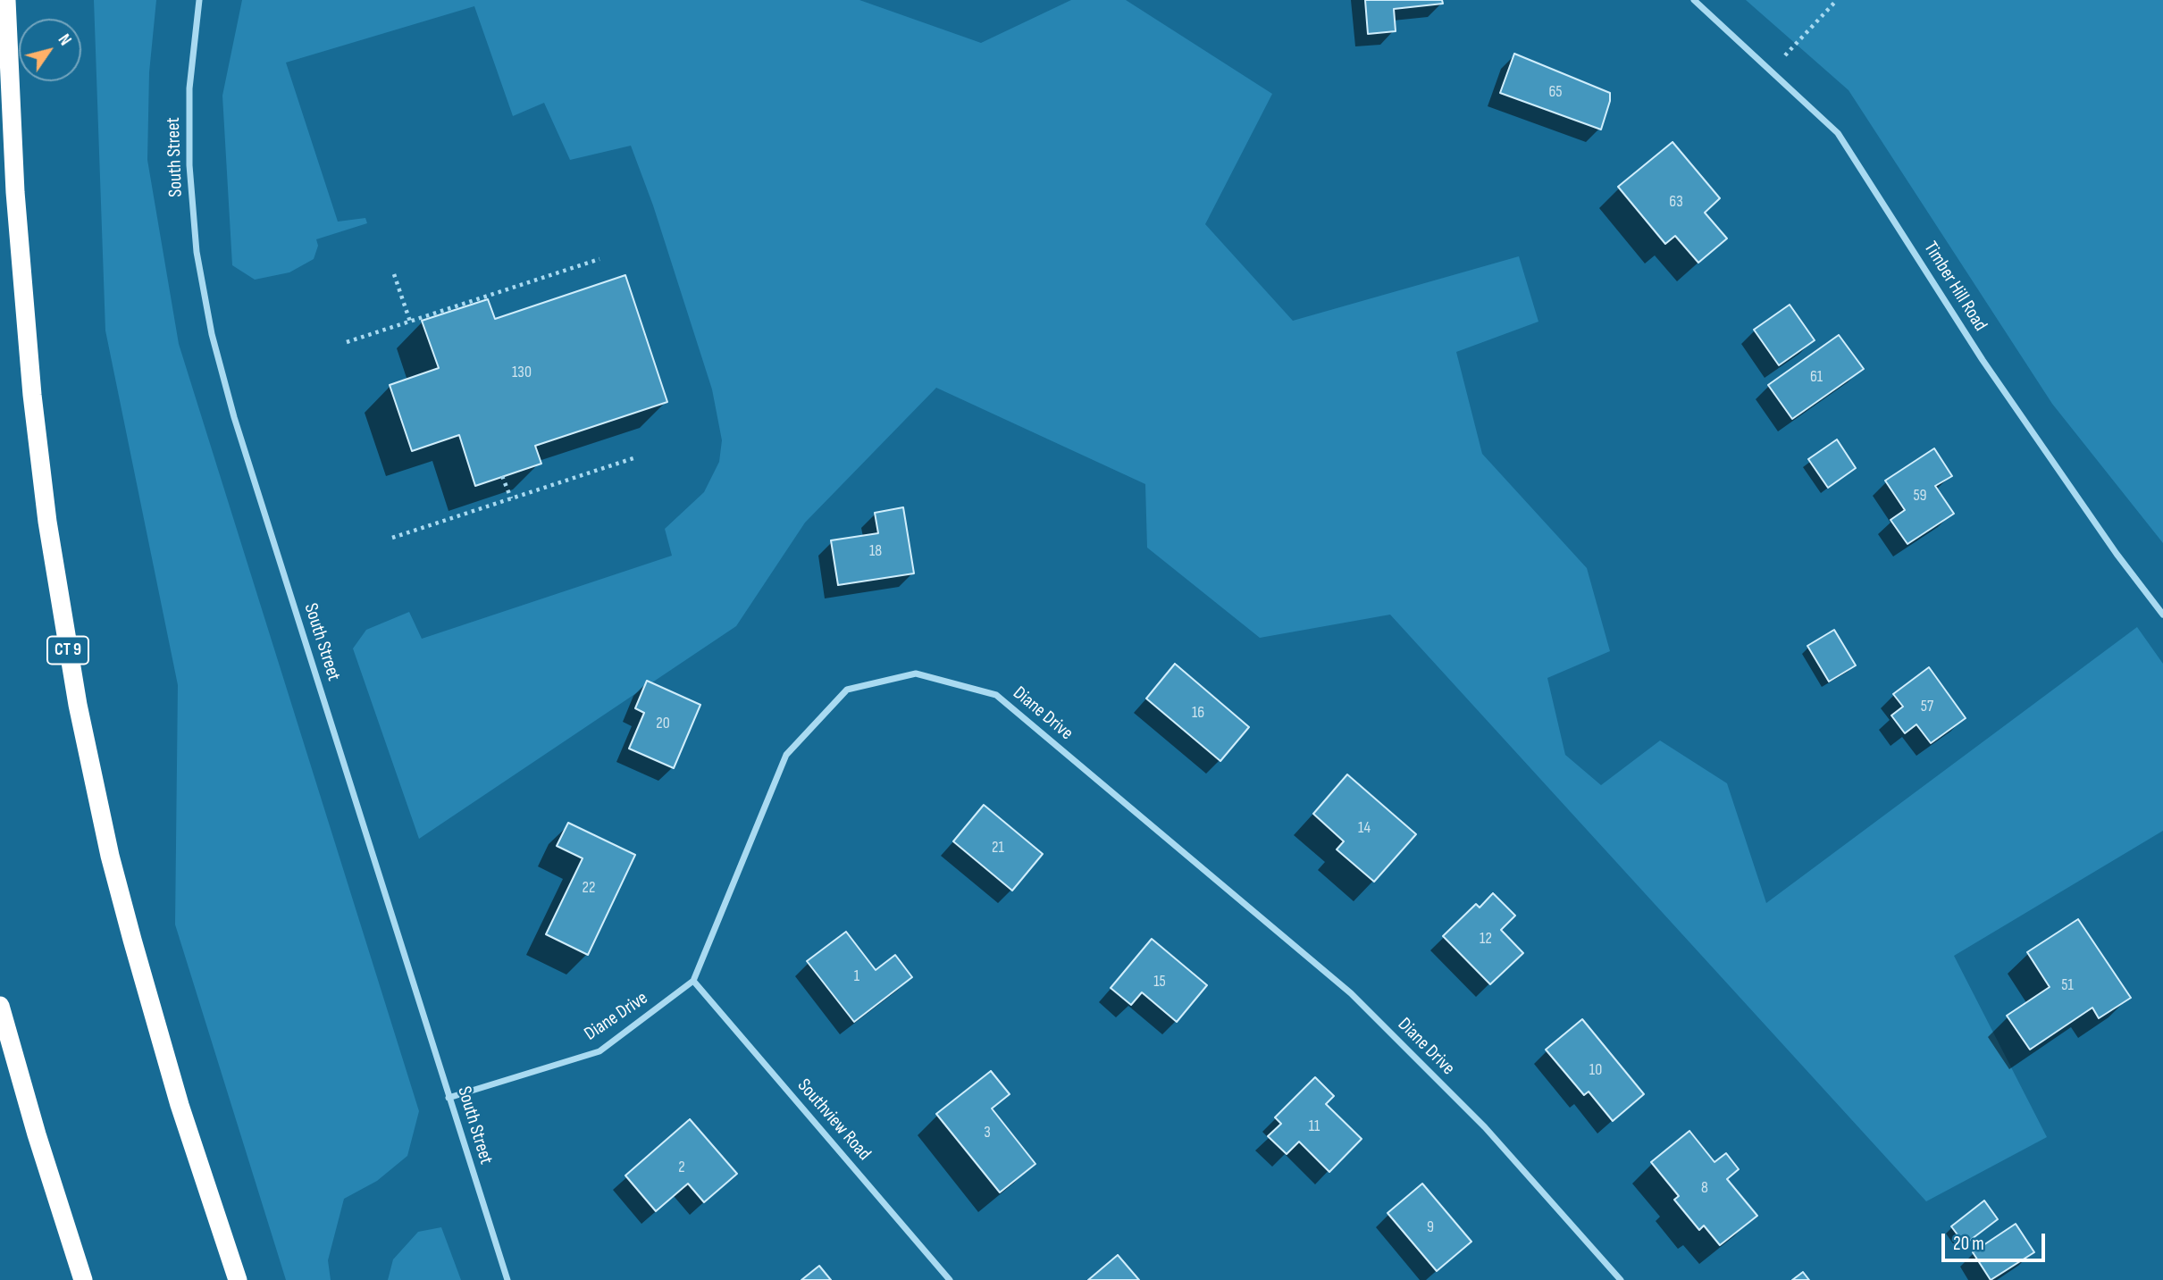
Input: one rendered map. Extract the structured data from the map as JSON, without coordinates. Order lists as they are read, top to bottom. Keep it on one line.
{"streets":{"highway":["CT 9"],"street":["South Street","Timber Hill Road","Diane Drive","Southview Road"]},"crossings":[["South Street","Diane Drive"],["Diane Drive","Southview Road"]],"house_numbers":["65","63","130","61","59","18","57","16","20","14","21","22","12","1","15","51","10","11","3","2","8","9"],"scale_bar":"20 m","north":"top right"}
